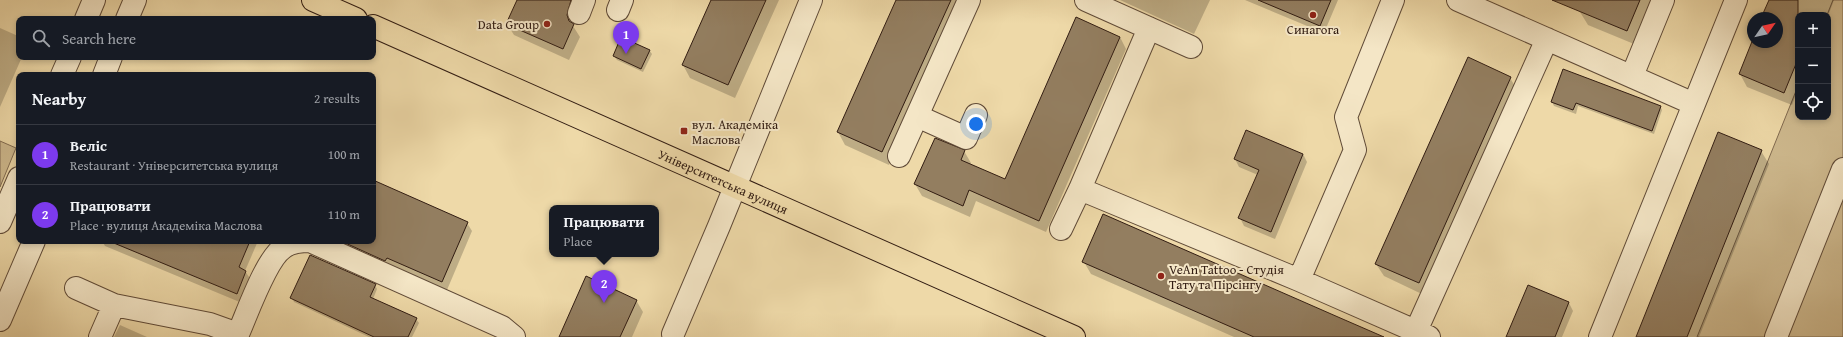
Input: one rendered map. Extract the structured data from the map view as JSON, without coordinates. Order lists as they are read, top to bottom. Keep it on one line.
{"streets":{"main road":["Університетська вулиця"]},"places":{"other":["Синагога","Data Group","VeAn Tattoo - Студія Тату та Пірсінгу"],"transit":["вул. Академіка Маслова"]},"north":"top right","page":{"map_buttons":["+","−"],"search":"Search here","pins":["1","2"],"heading":["Nearby","2 results"],"list":[{"mark":"1","name":"Веліс","note":"Restaurant · Університетська вулиця","value":"100 m"},{"mark":"2","name":"Працювати","note":"Place · вулиця Академіка Маслова","value":"110 m"}],"popup":["Працювати","Place"]}}
